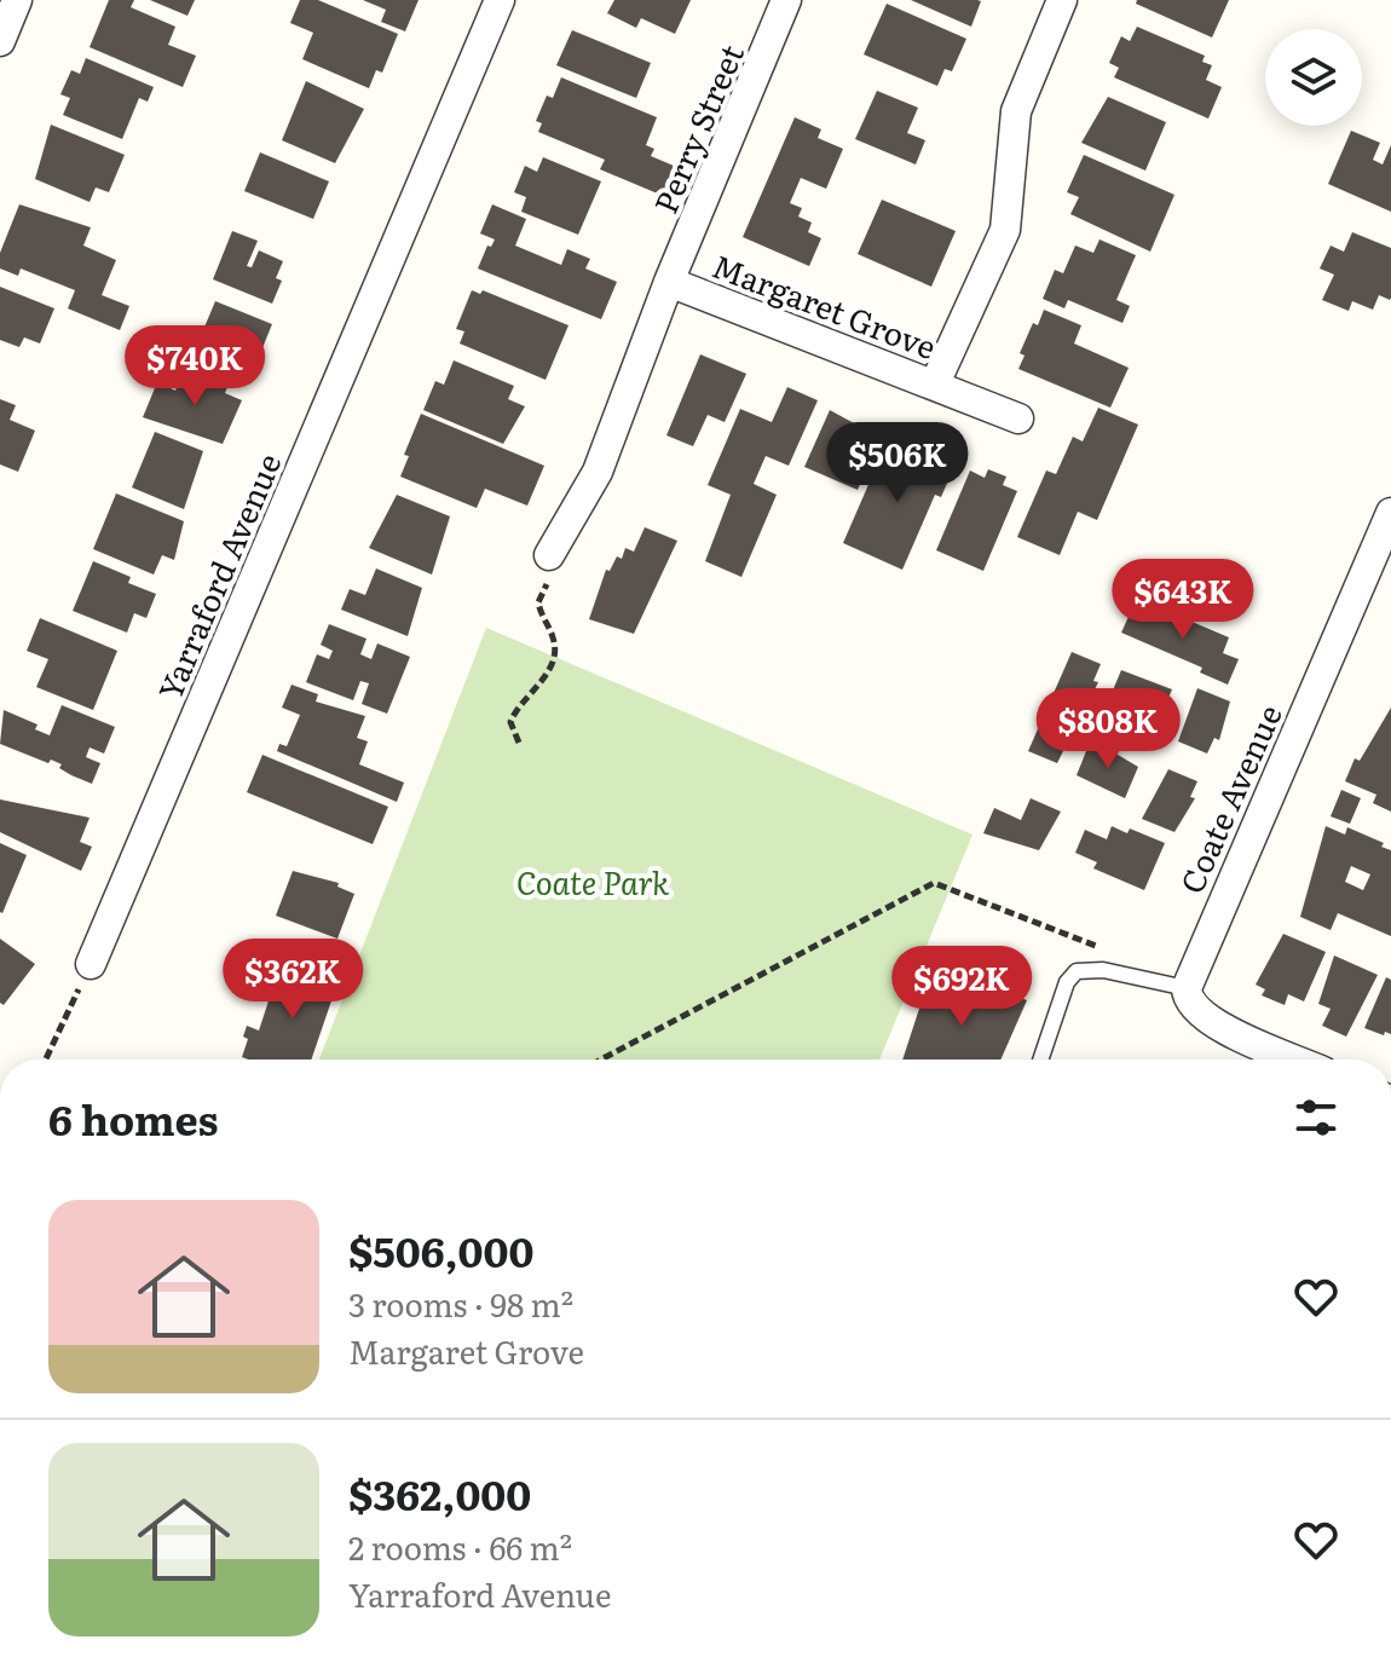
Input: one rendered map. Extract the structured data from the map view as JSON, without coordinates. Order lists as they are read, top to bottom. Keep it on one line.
{"streets":{"street":["Perry Street","Margaret Grove","Yarraford Avenue","Coate Avenue"]},"crossings":[["Perry Street","Margaret Grove"]],"parks":["Coate Park"],"page":{"price":["$740K","$506K","$643K","$808K","$362K","$692K"],"heading":"6 homes","list":[{"name":"$506,000","note":"3 rooms · 98 m² · Margaret Grove"},{"name":"$362,000","note":"2 rooms · 66 m² · Yarraford Avenue"}]}}
